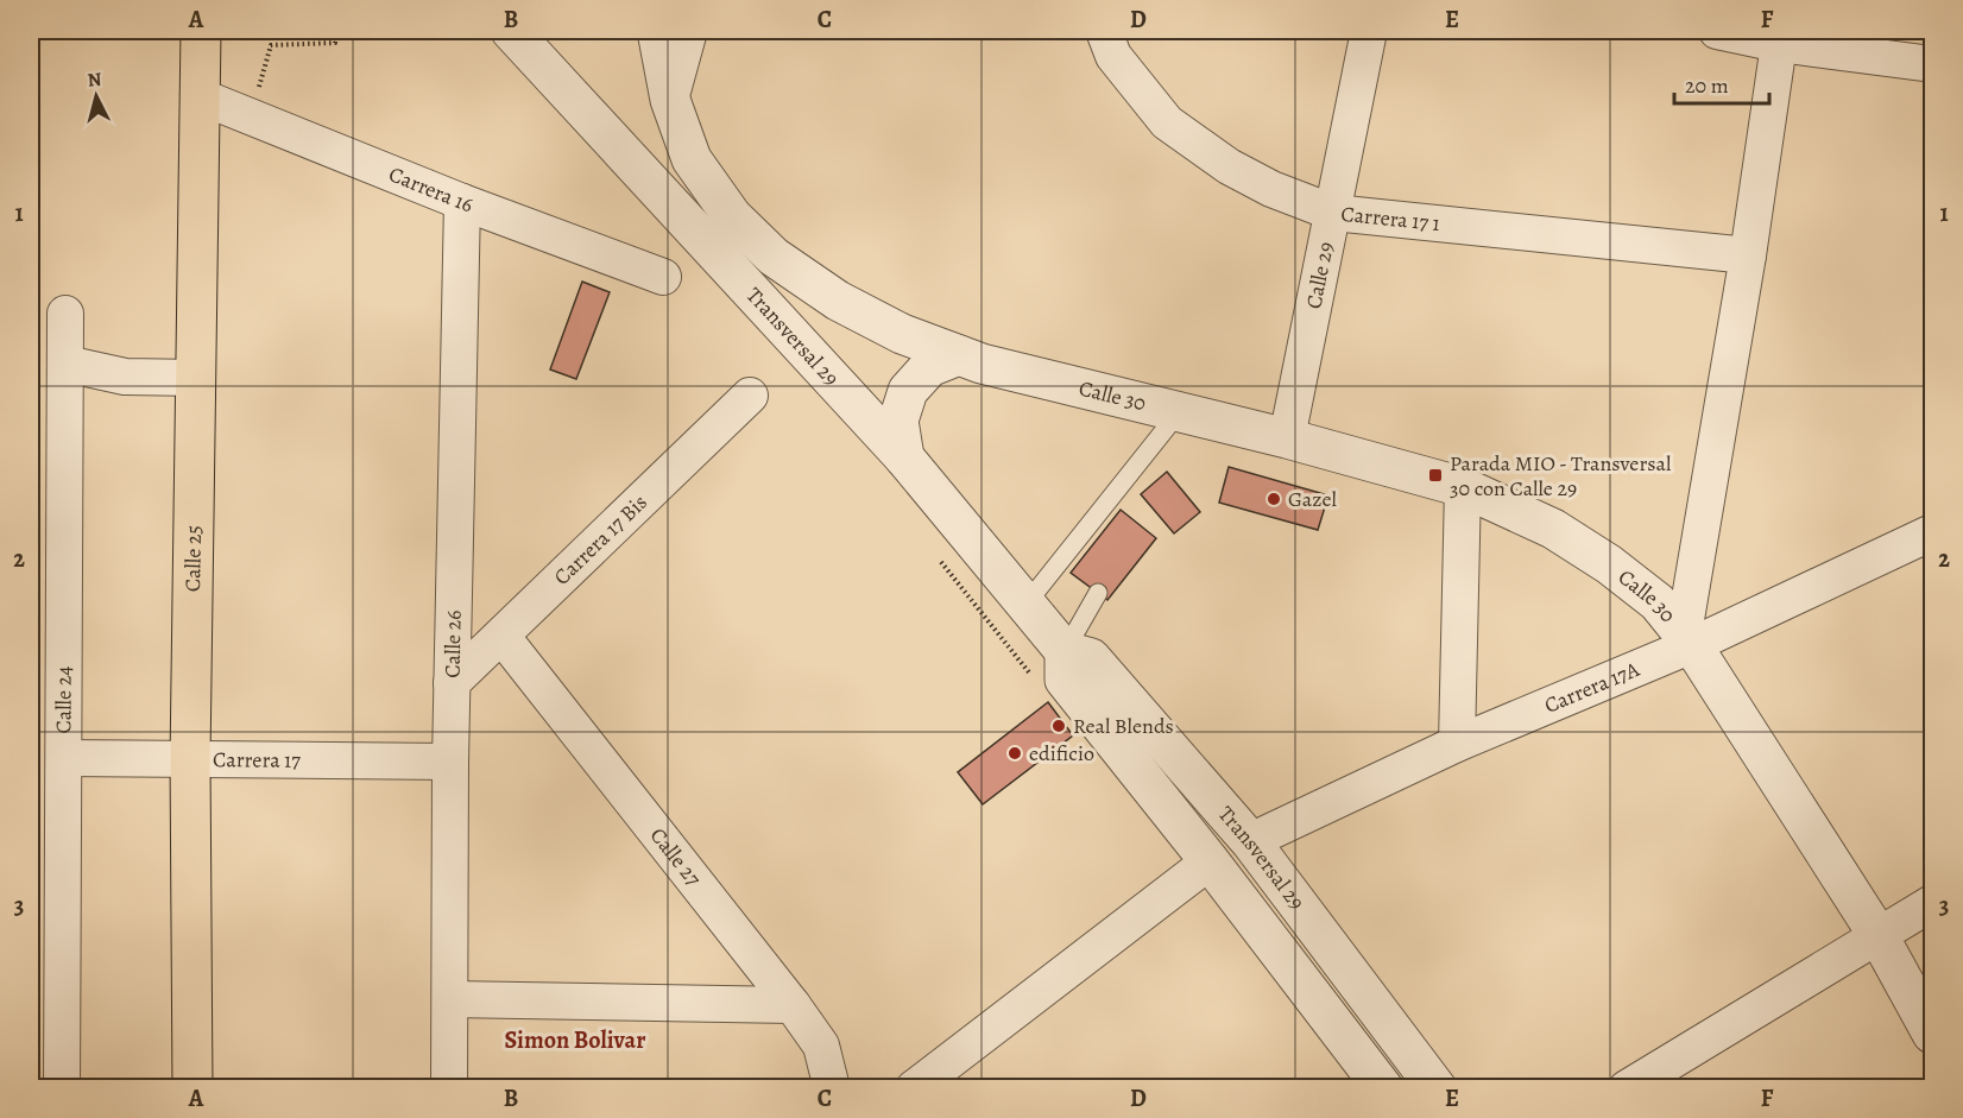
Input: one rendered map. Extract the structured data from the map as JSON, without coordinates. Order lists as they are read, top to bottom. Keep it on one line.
{"streets":{"main road":["Calle 25"],"street":["Carrera 16","Carrera 17 1","Calle 29","Transversal 29","Calle 30","Carrera 17 Bis","Calle 26","Carrera 17A","Calle 24","Carrera 17","Calle 27"]},"crossings":[["Carrera 16","Calle 25"],["Carrera 16","Calle 26"],["Carrera 17 1","Calle 29"],["Carrera 17 1","Calle 30"],["Calle 29","Calle 30"],["Transversal 29","Carrera 17A"],["Calle 30","Carrera 17A"],["Carrera 17 Bis","Calle 26"],["Carrera 17 Bis","Calle 27"],["Calle 25","Carrera 17"],["Calle 26","Carrera 17"],["Calle 24","Carrera 17"]],"districts":["Simon Bolivar"],"places":{"transit":["Parada MIO - Transversal 30 con Calle 29"],"other":["Gazel","Real Blends","edificio"]},"scale_bar":"20 m","north":"top","grid":{"columns":["A","B","C","D","E","F"],"rows":["1","2","3"]}}
